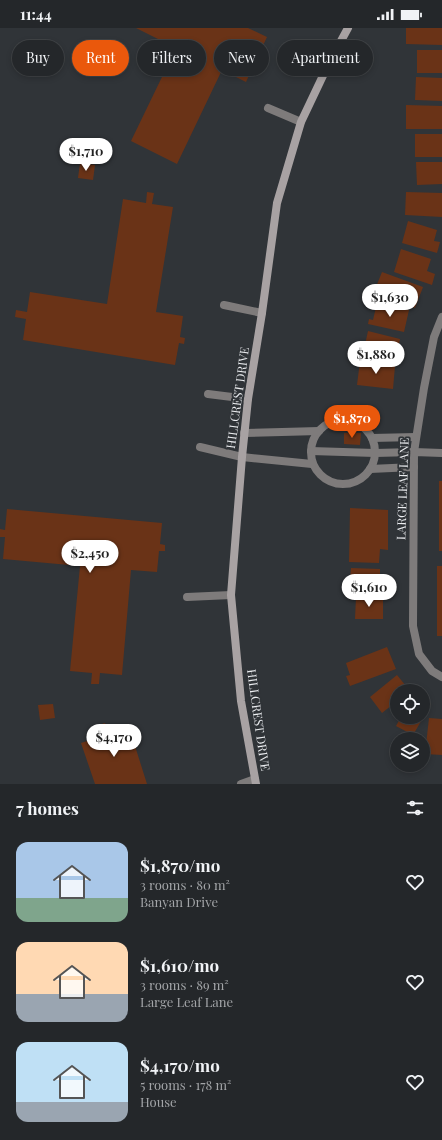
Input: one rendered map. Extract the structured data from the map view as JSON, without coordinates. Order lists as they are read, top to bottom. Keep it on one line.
{"streets":{"street":["HILLCREST DRIVE","LARGE LEAF LANE"]},"page":{"status":"11:44","chip":["Buy","Rent","Filters","New","Apartment"],"price":["$1,710","$1,630","$1,880","$1,870","$2,450","$1,610","$4,170"],"heading":"7 homes","list":[{"name":"$1,870/mo","note":"3 rooms · 80 m² · Banyan Drive"},{"name":"$1,610/mo","note":"3 rooms · 89 m² · Large Leaf Lane"},{"name":"$4,170/mo","note":"5 rooms · 178 m² · House"}]}}
